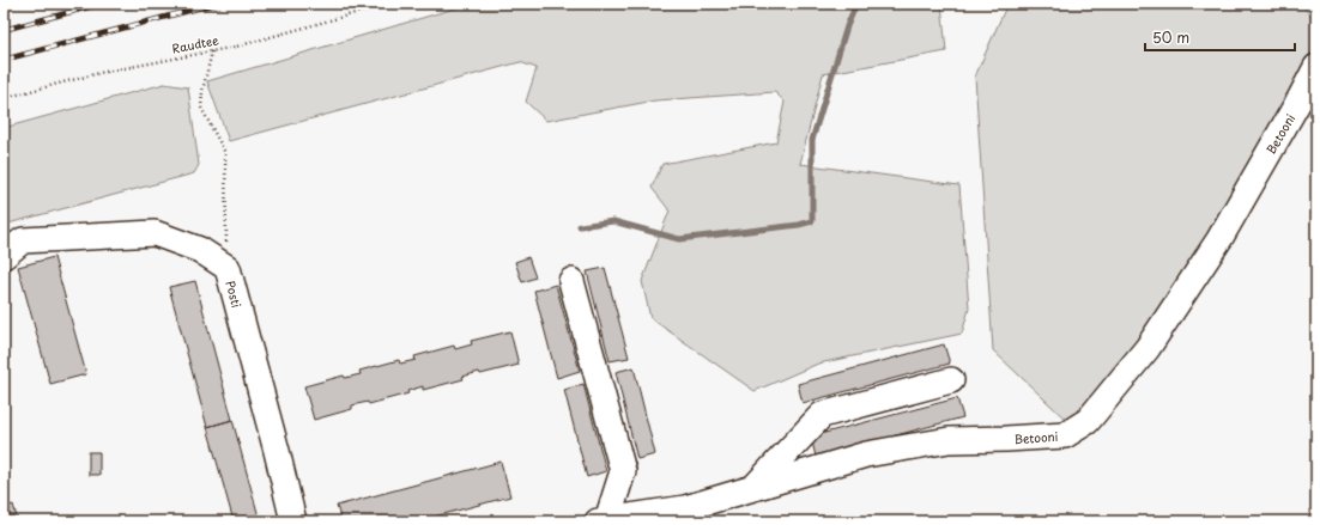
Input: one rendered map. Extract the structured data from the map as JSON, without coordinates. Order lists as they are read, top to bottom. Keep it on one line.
{"streets":{"street":["Betooni","Posti"],"path":["Raudtee"]},"scale_bar":"50 m"}
